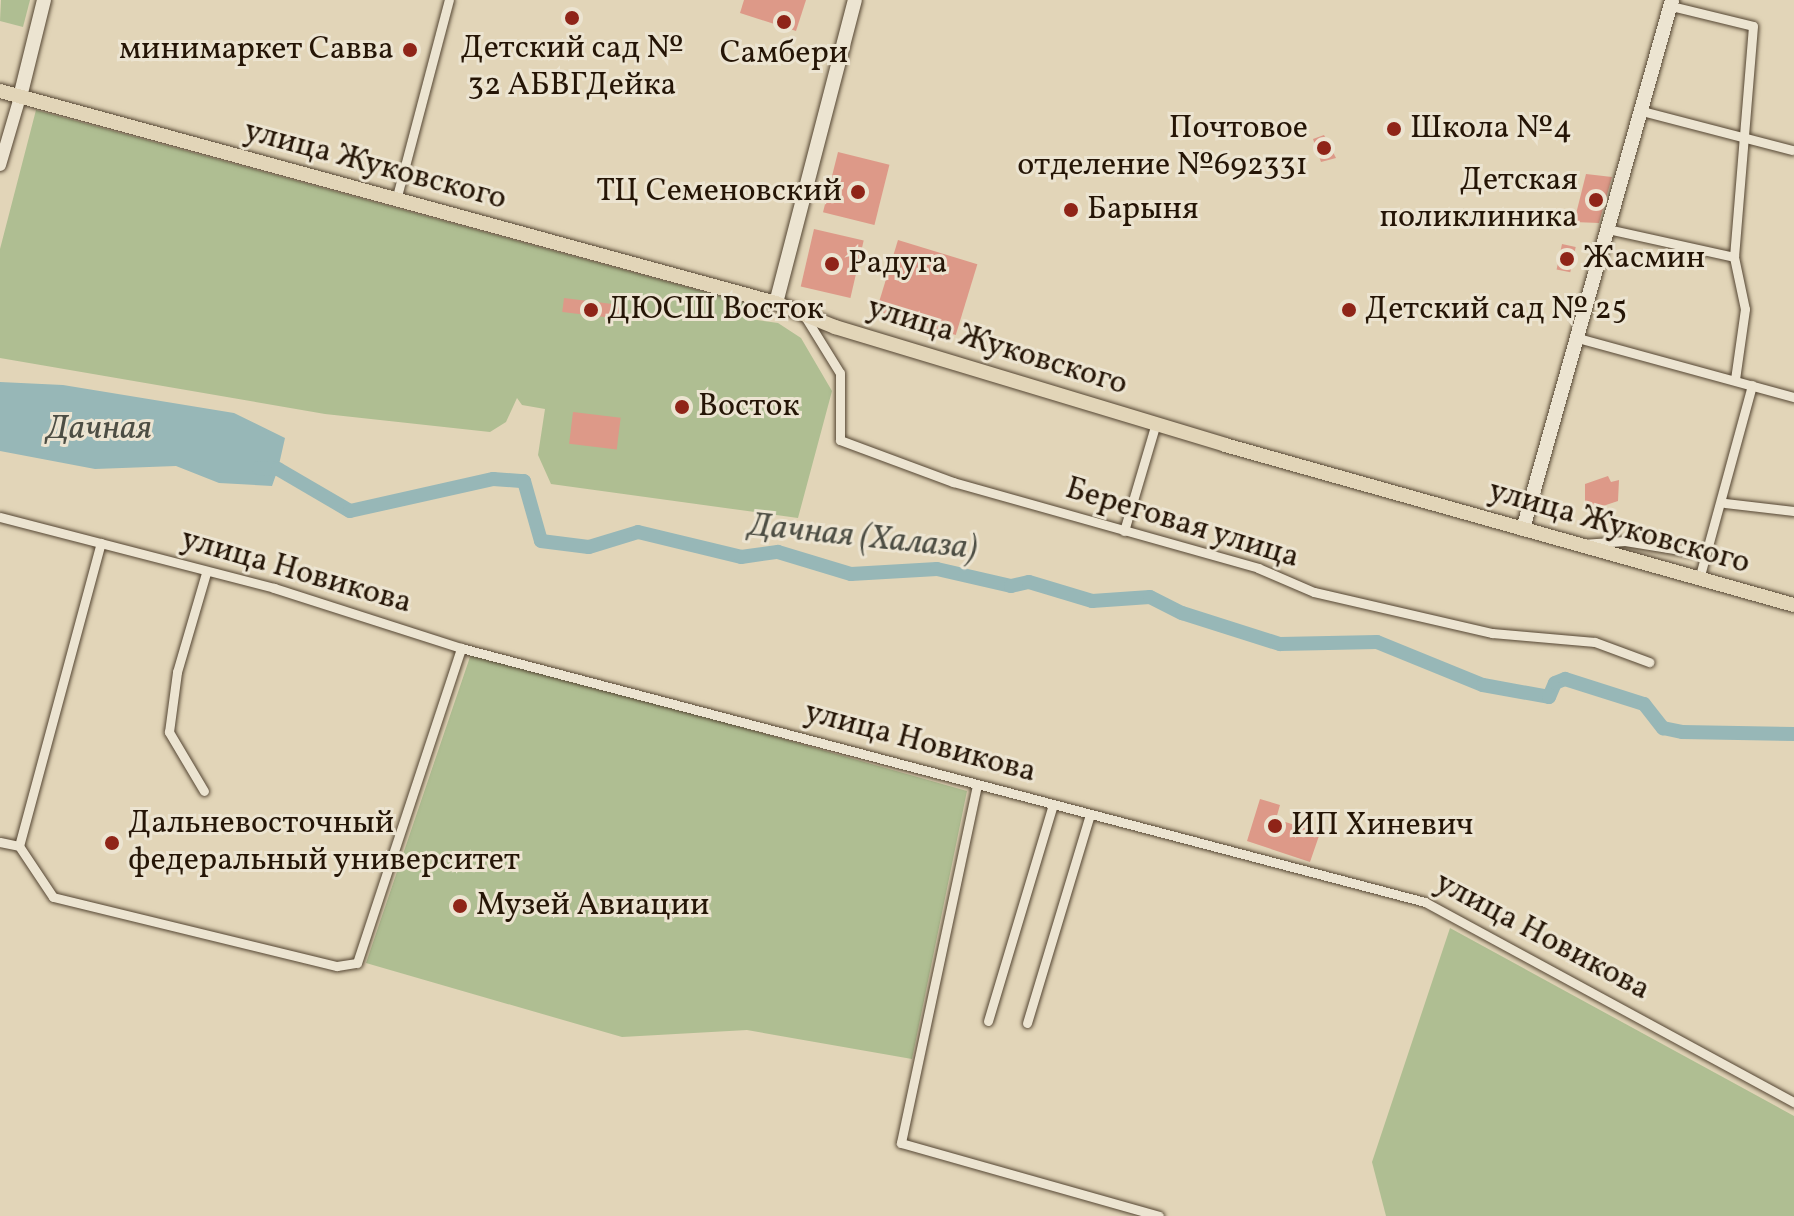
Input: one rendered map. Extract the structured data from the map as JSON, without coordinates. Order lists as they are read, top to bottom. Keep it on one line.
{"streets":{"main road":["улица Жуковского"],"street":["Береговая улица","улица Новикова"]},"crossings":[["улица Жуковского","Береговая улица"]],"water":["Дачная","Дачная (Халаза)"],"places":["Детский сад № 32 АБВГДейка","Самбери","минимаркет Савва","Школа №4","Почтовое отделение №692331","ТЦ Семеновский","Детская поликлиника","Барыня","Жасмин","Радуга","ДЮСШ Восток","Детский сад № 25","Восток","ИП Хиневич","Дальневосточный федеральный университет","Музей Авиации"]}
